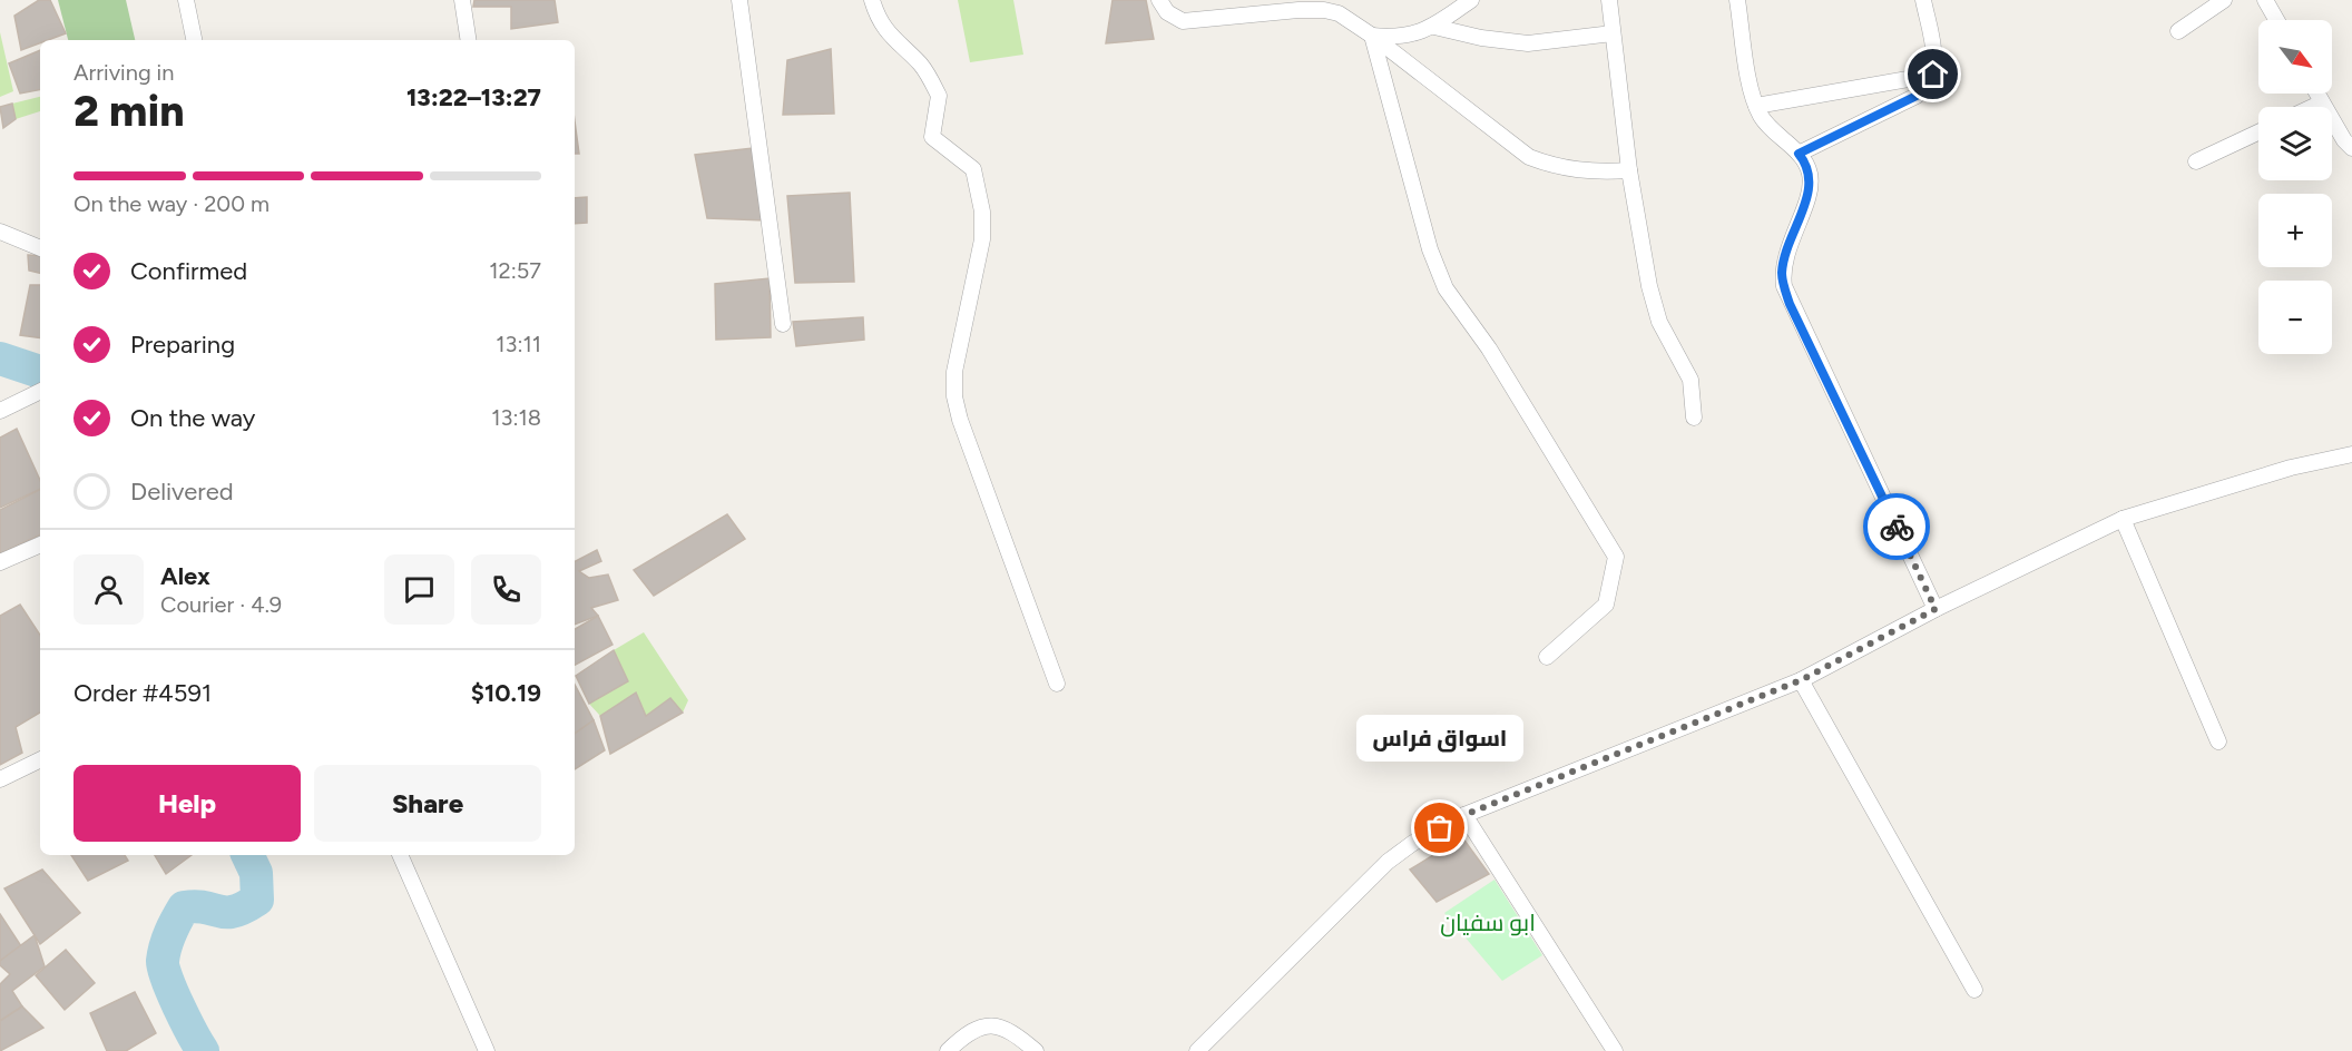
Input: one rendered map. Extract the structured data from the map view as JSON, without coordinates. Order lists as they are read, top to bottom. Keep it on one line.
{"parks":["ابو سفيان"],"places":["اسواق فراس"],"north":"bottom right","page":{"map_buttons":["+","−"],"heading":["2 min","Arriving in","13:22–13:27"],"panel":["Alex","Courier · 4.9","Order #4591","$10.19"],"bar":"On the way · 200 m","list":[["Confirmed","12:57"],["Preparing","13:11"],["On the way","13:18"],"Delivered"],"bubble":"اسواق فراس","buttons":["Help","Share"]}}
